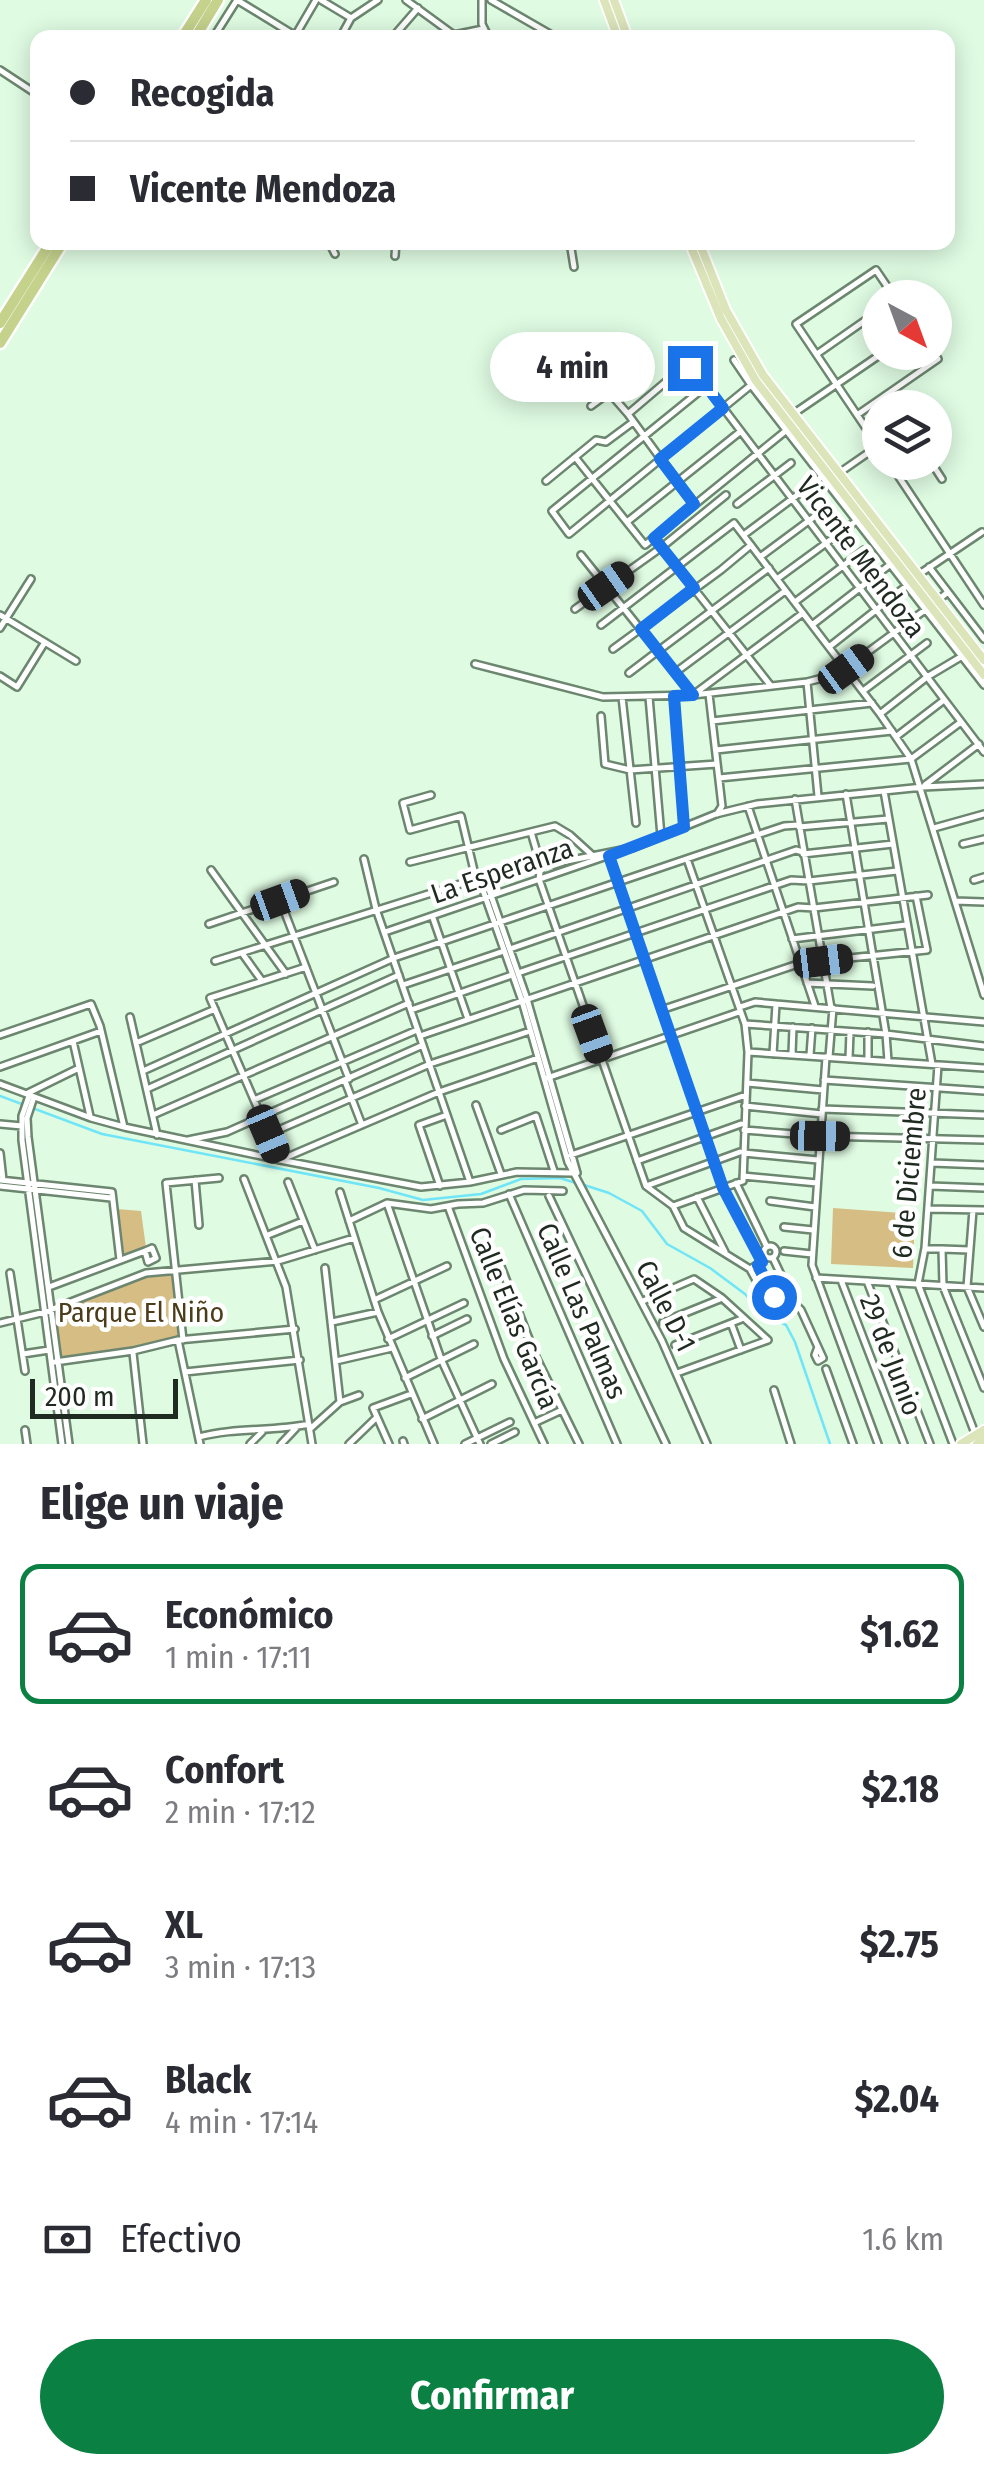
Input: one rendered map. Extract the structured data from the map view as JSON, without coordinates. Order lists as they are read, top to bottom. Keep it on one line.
{"streets":{"street":["Vicente Mendoza","La Esperanza","6 de Diciembre","Calle D-1","Calle Las Palmas","Calle Elías García","29 de Junio"]},"parks":["Parque El Niño"],"scale_bar":"200 m","north":"bottom right","page":{"banner":["Recogida","Vicente Mendoza"],"bubble":"4 min","scale":"200 m","heading":"Elige un viaje","list":[{"name":"Económico","note":"1 min · 17:11","value":"$1.62"},{"name":"Confort","note":"2 min · 17:12","value":"$2.18"},{"name":"XL","note":"3 min · 17:13","value":"$2.75"},{"name":"Black","note":"4 min · 17:14","value":"$2.04"}],"pay":["Efectivo","1.6 km"],"buttons":"Confirmar"}}
